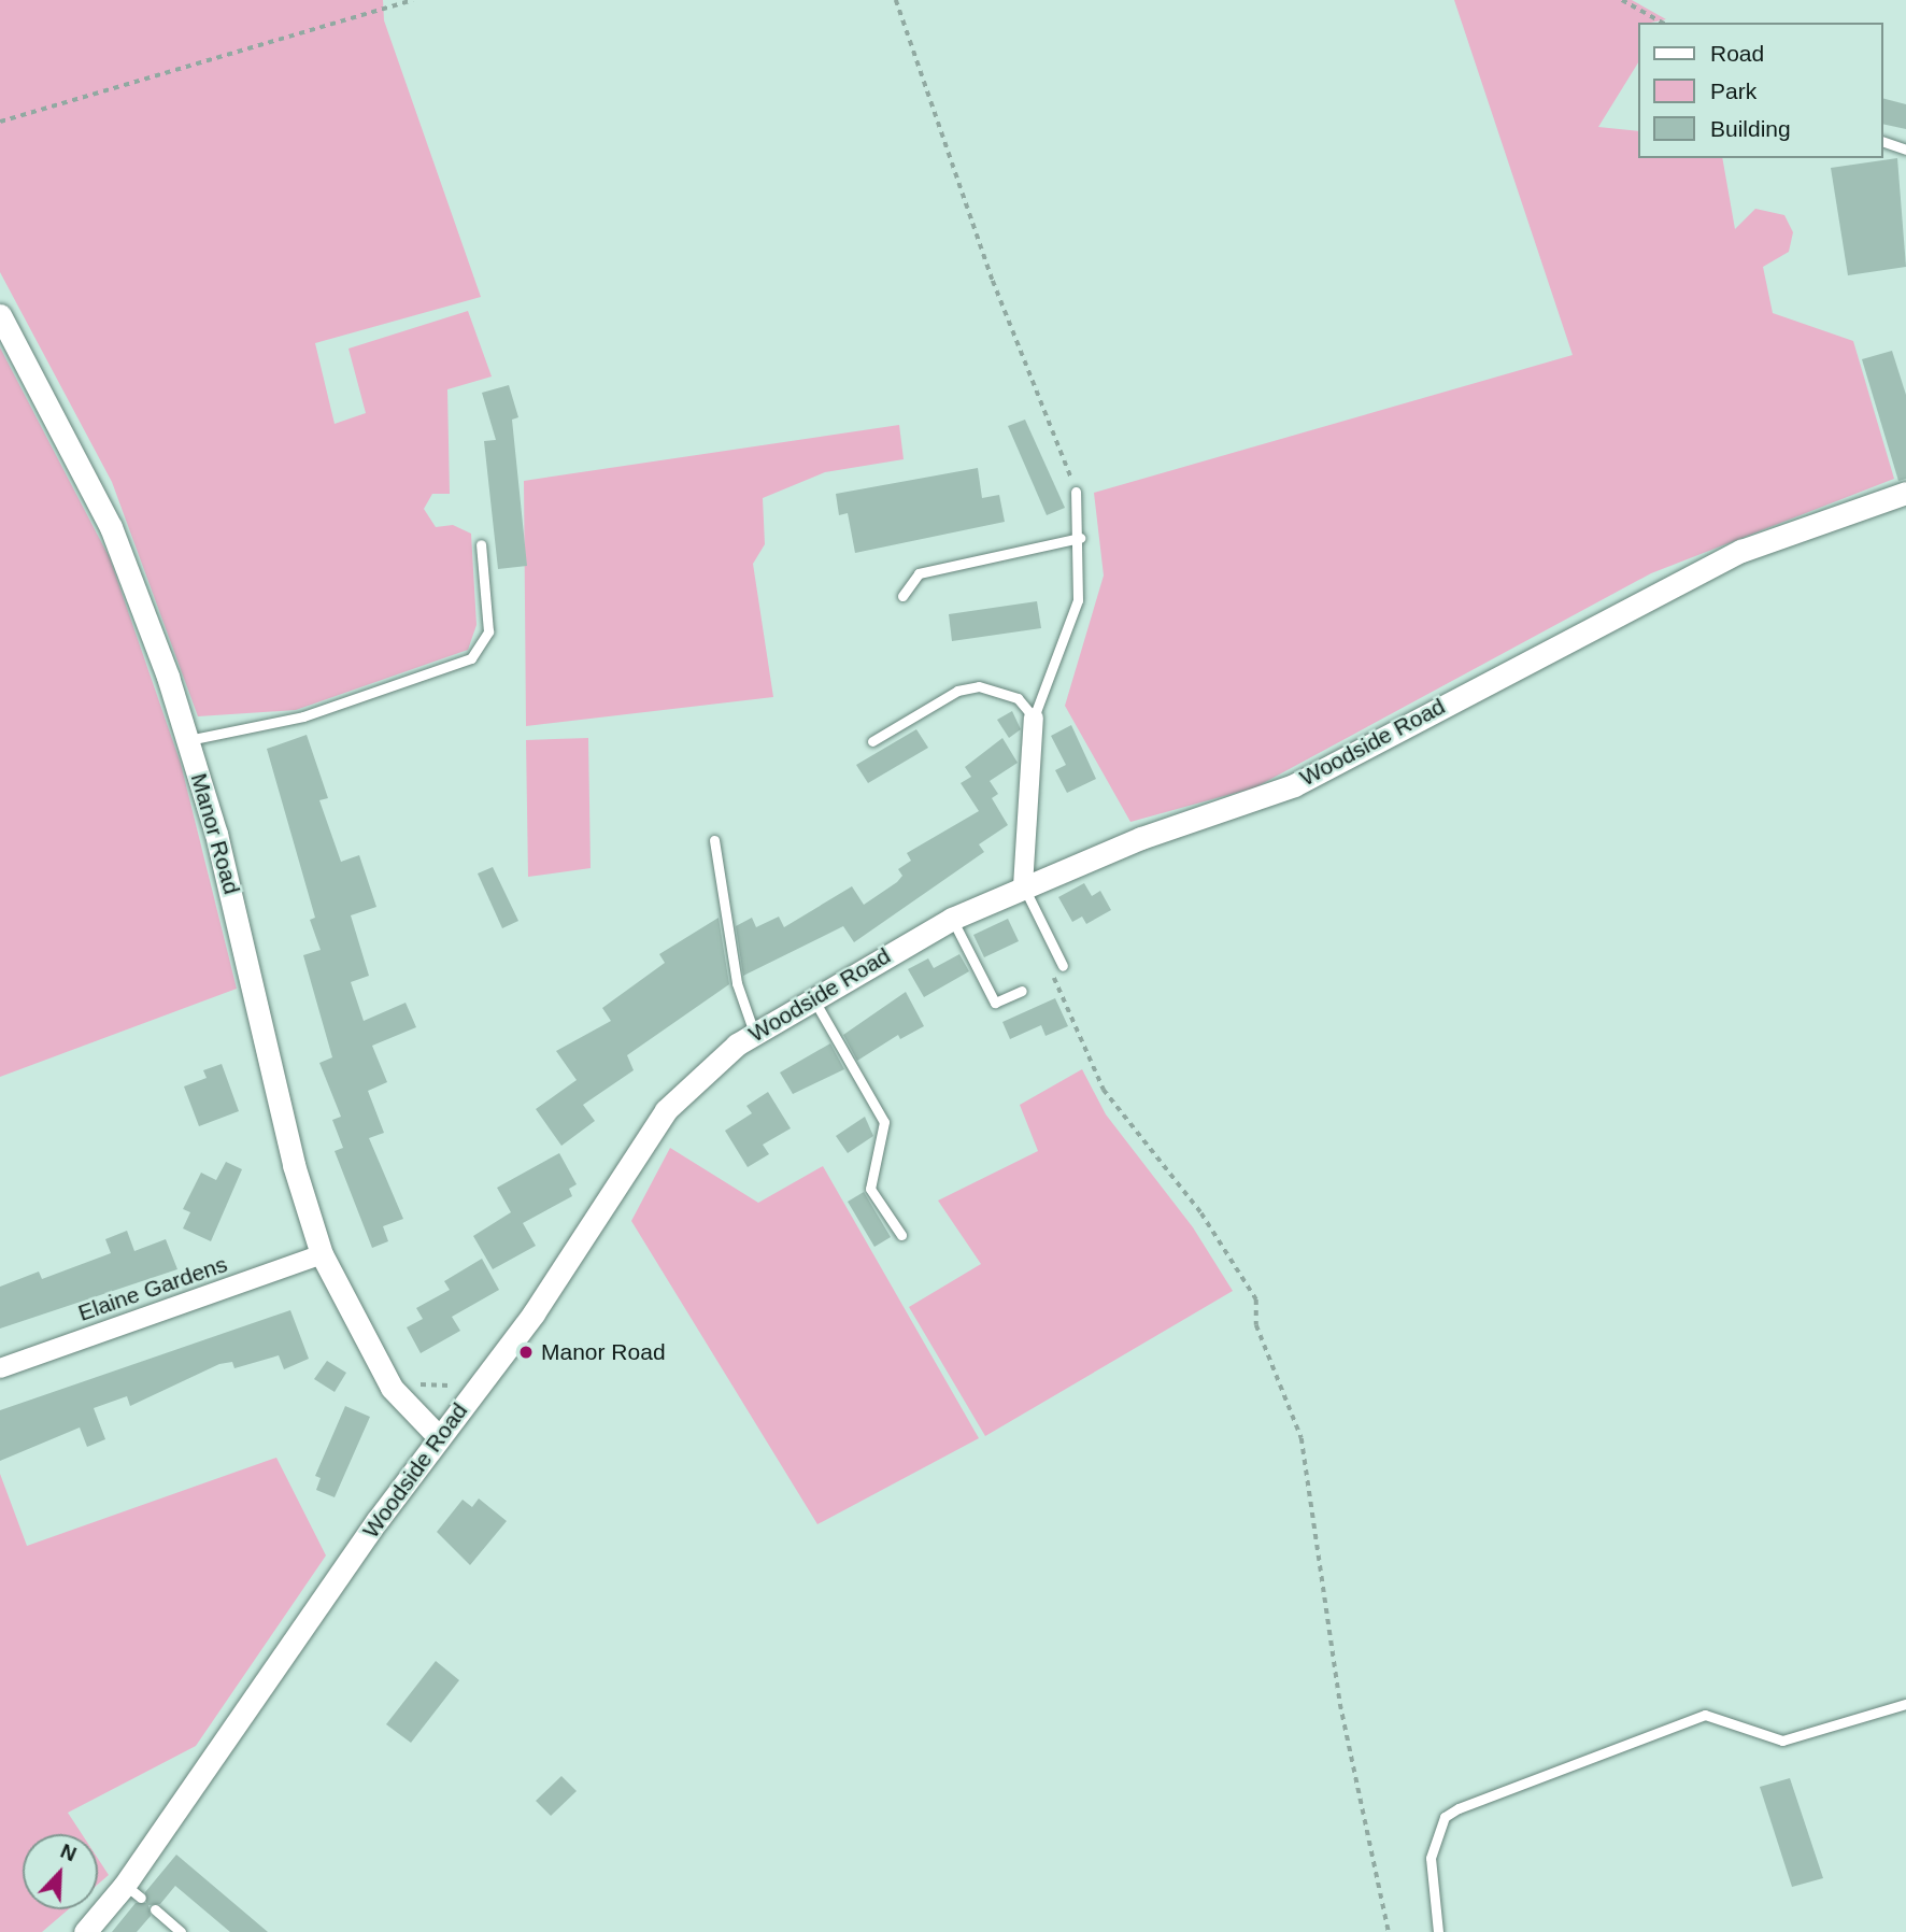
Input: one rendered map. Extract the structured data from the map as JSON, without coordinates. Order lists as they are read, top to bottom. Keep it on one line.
{"streets":{"street":["Woodside Road","Manor Road","Elaine Gardens"]},"crossings":[["Woodside Road","Manor Road"],["Manor Road","Elaine Gardens"]],"places":["Manor Road"],"legend":["Road","Park","Building"],"north":"top right"}
